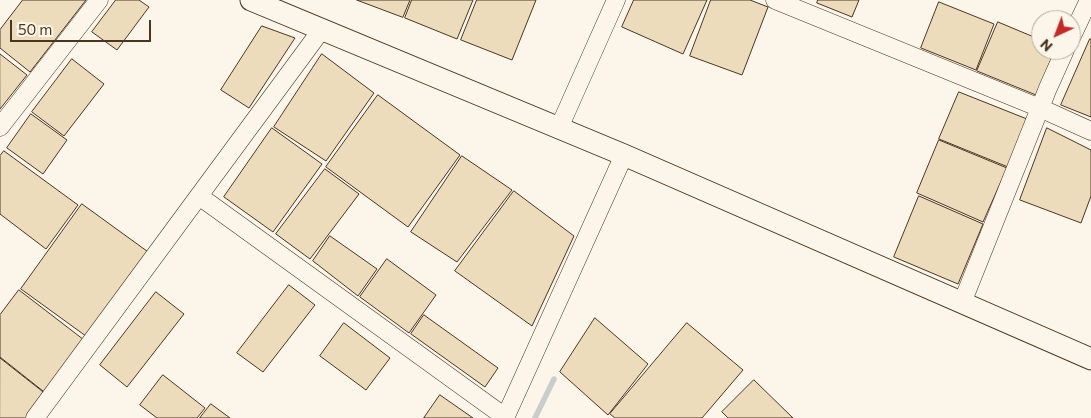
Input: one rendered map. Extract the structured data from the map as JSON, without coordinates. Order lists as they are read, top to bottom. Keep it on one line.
{"scale_bar":"50 m","north":"bottom left"}
